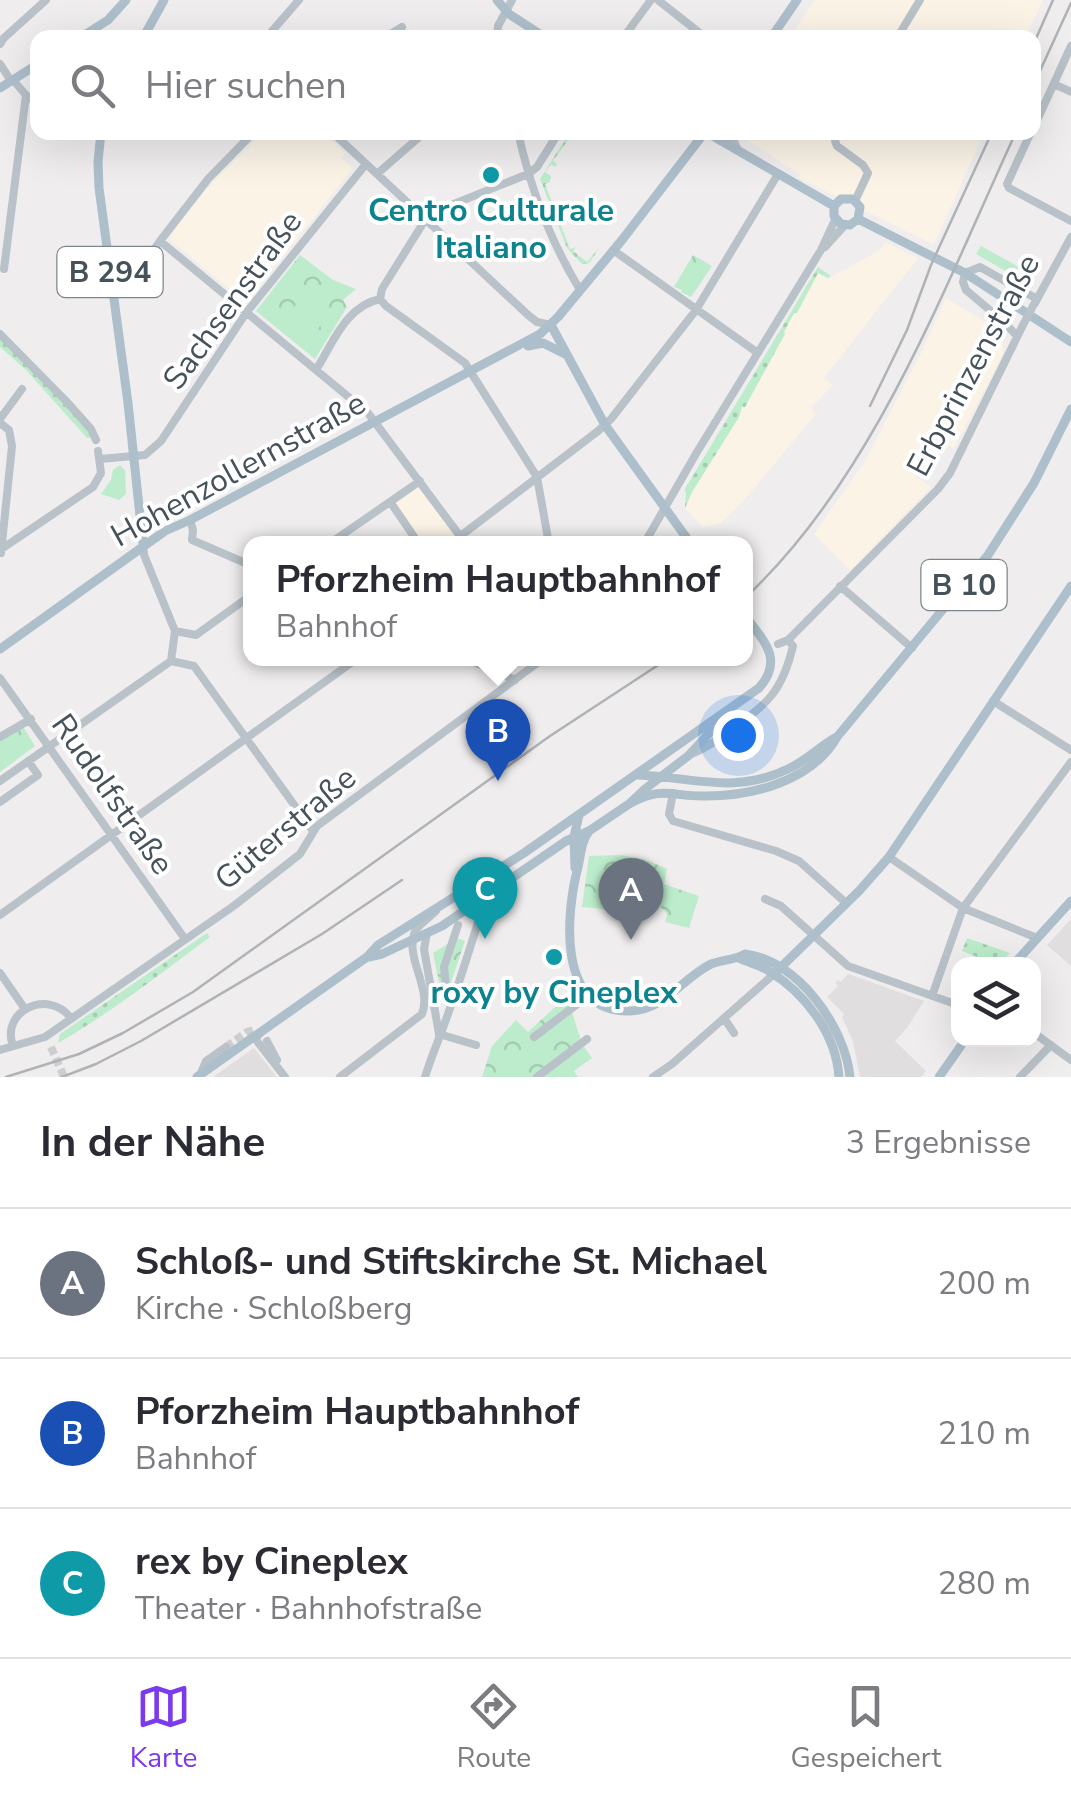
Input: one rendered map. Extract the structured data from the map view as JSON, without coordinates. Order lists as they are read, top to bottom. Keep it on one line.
{"streets":{"main road":["B 294","Hohenzollernstraße","B 10"],"street":["Sachsenstraße","Erbprinzenstraße","Rudolfstraße","Güterstraße"]},"crossings":[["B 294","Sachsenstraße"],["B 294","Hohenzollernstraße"],["Rudolfstraße","Güterstraße"]],"places":["Centro Culturale Italiano","roxy by Cineplex"],"page":{"search":"Hier suchen","popup":["Pforzheim Hauptbahnhof","Bahnhof"],"pins":["B","C","A"],"heading":["In der Nähe","3 Ergebnisse"],"list":[{"mark":"A","name":"Schloß- und Stiftskirche St. Michael","note":"Kirche · Schloßberg","value":"200 m"},{"mark":"B","name":"Pforzheim Hauptbahnhof","note":"Bahnhof","value":"210 m"},{"mark":"C","name":"rex by Cineplex","note":"Theater · Bahnhofstraße","value":"280 m"}],"nav":["Karte","Route","Gespeichert"]}}
